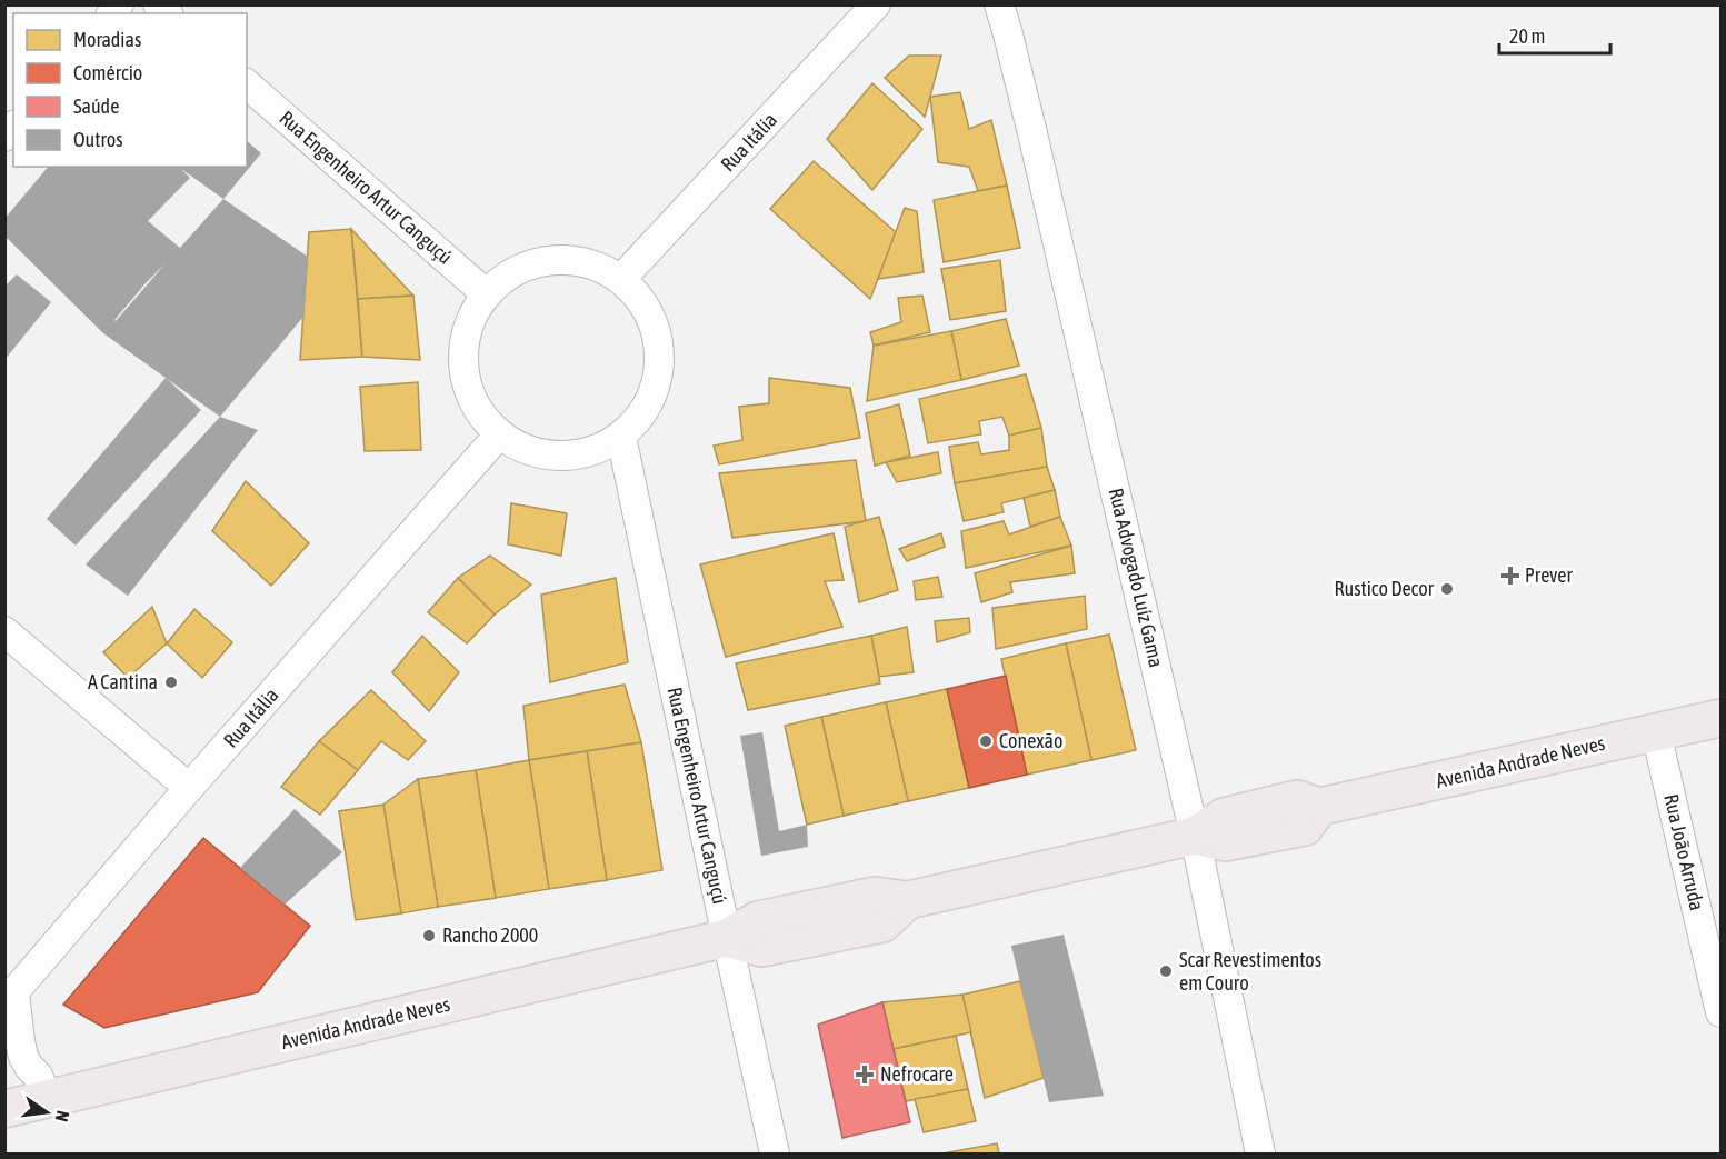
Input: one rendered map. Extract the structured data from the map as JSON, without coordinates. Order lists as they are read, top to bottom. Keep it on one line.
{"streets":{"main road":["Avenida Andrade Neves"],"street":["Rua Itália","Rua Engenheiro Artur Canguçú","Rua Advogado Luíz Gama","Rua João Arruda"]},"crossings":[["Rua Itália","Rua Engenheiro Artur Canguçú"],["Rua Engenheiro Artur Canguçú","Avenida Andrade Neves"],["Rua Advogado Luíz Gama","Avenida Andrade Neves"],["Avenida Andrade Neves","Rua João Arruda"]],"places":{"health":["Prever","Nefrocare"],"other":["Rustico Decor","A Cantina","Conexão","Rancho 2000","Scar Revestimentos em Couro"]},"legend":["Moradias","Comércio","Saúde","Outros"],"scale_bar":"20 m","north":"right"}
